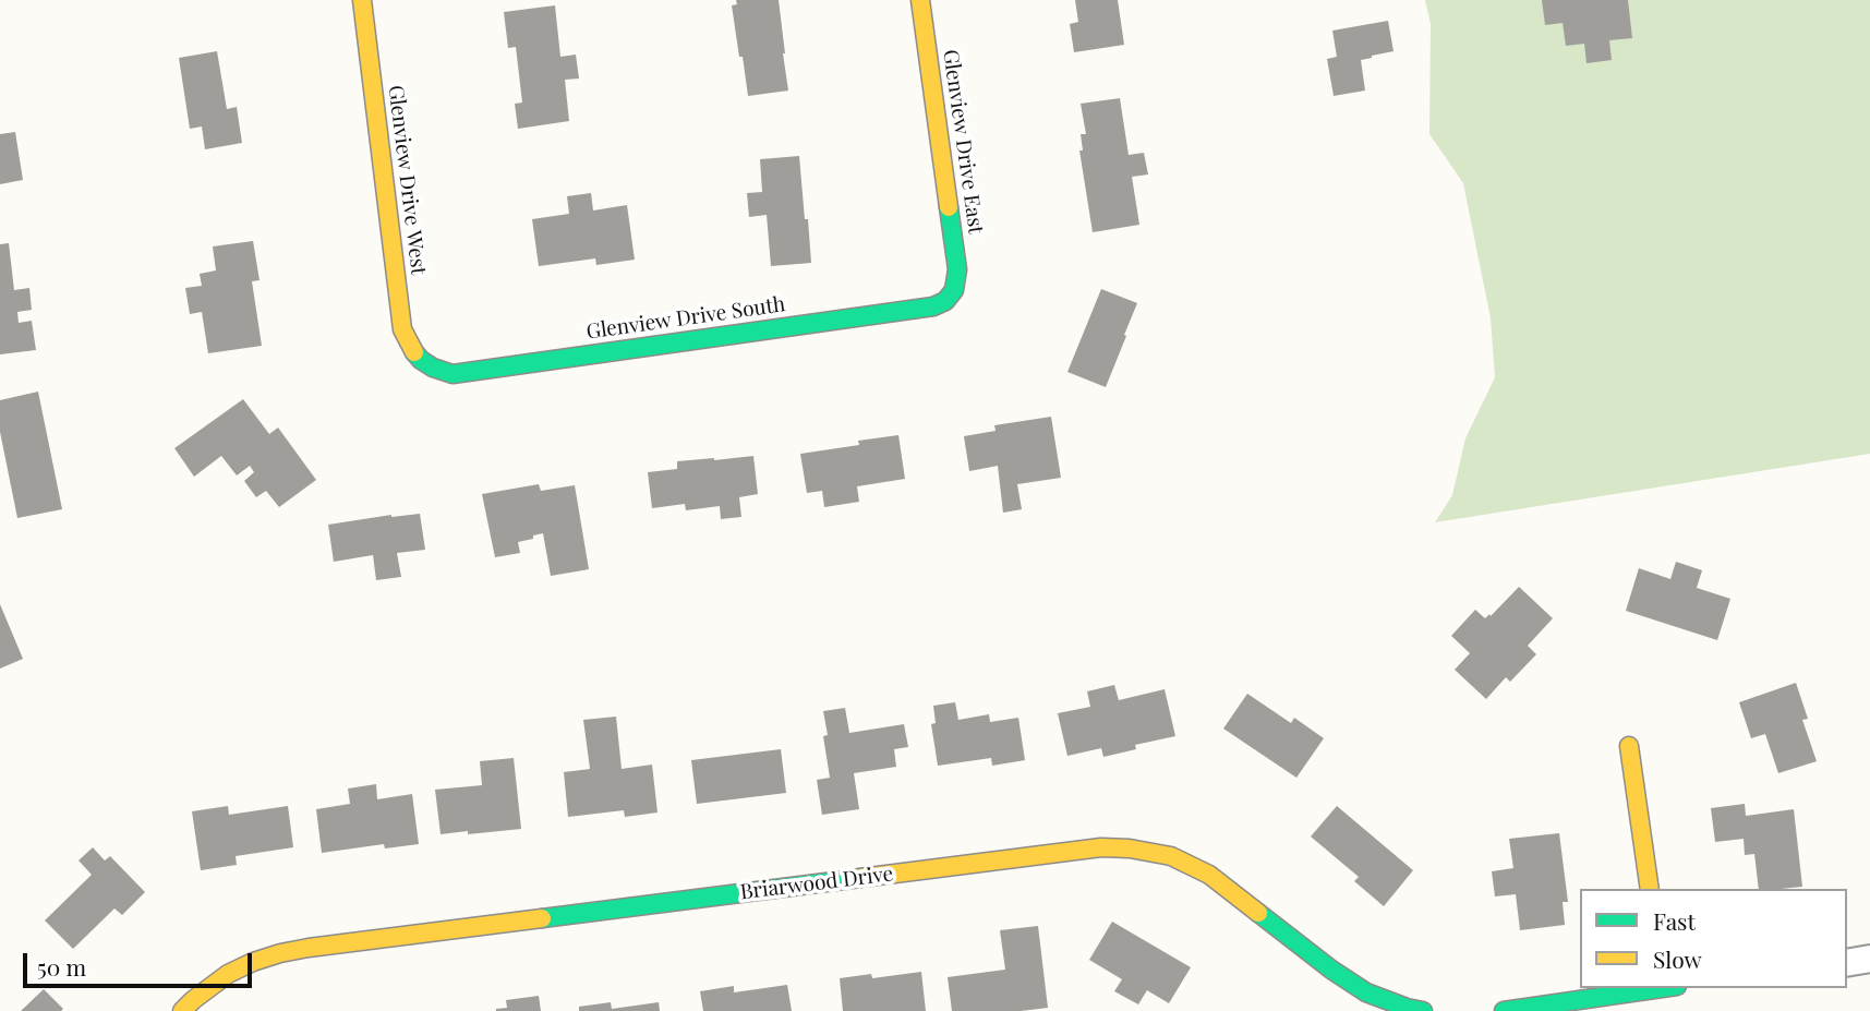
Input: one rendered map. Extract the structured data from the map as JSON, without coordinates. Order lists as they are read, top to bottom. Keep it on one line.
{"streets":{"street":["Glenview Drive East","Glenview Drive West","Glenview Drive South","Briarwood Drive"]},"crossings":[["Glenview Drive East","Glenview Drive South"],["Glenview Drive West","Glenview Drive South"]],"legend":["Fast","Slow"],"scale_bar":"50 m"}
